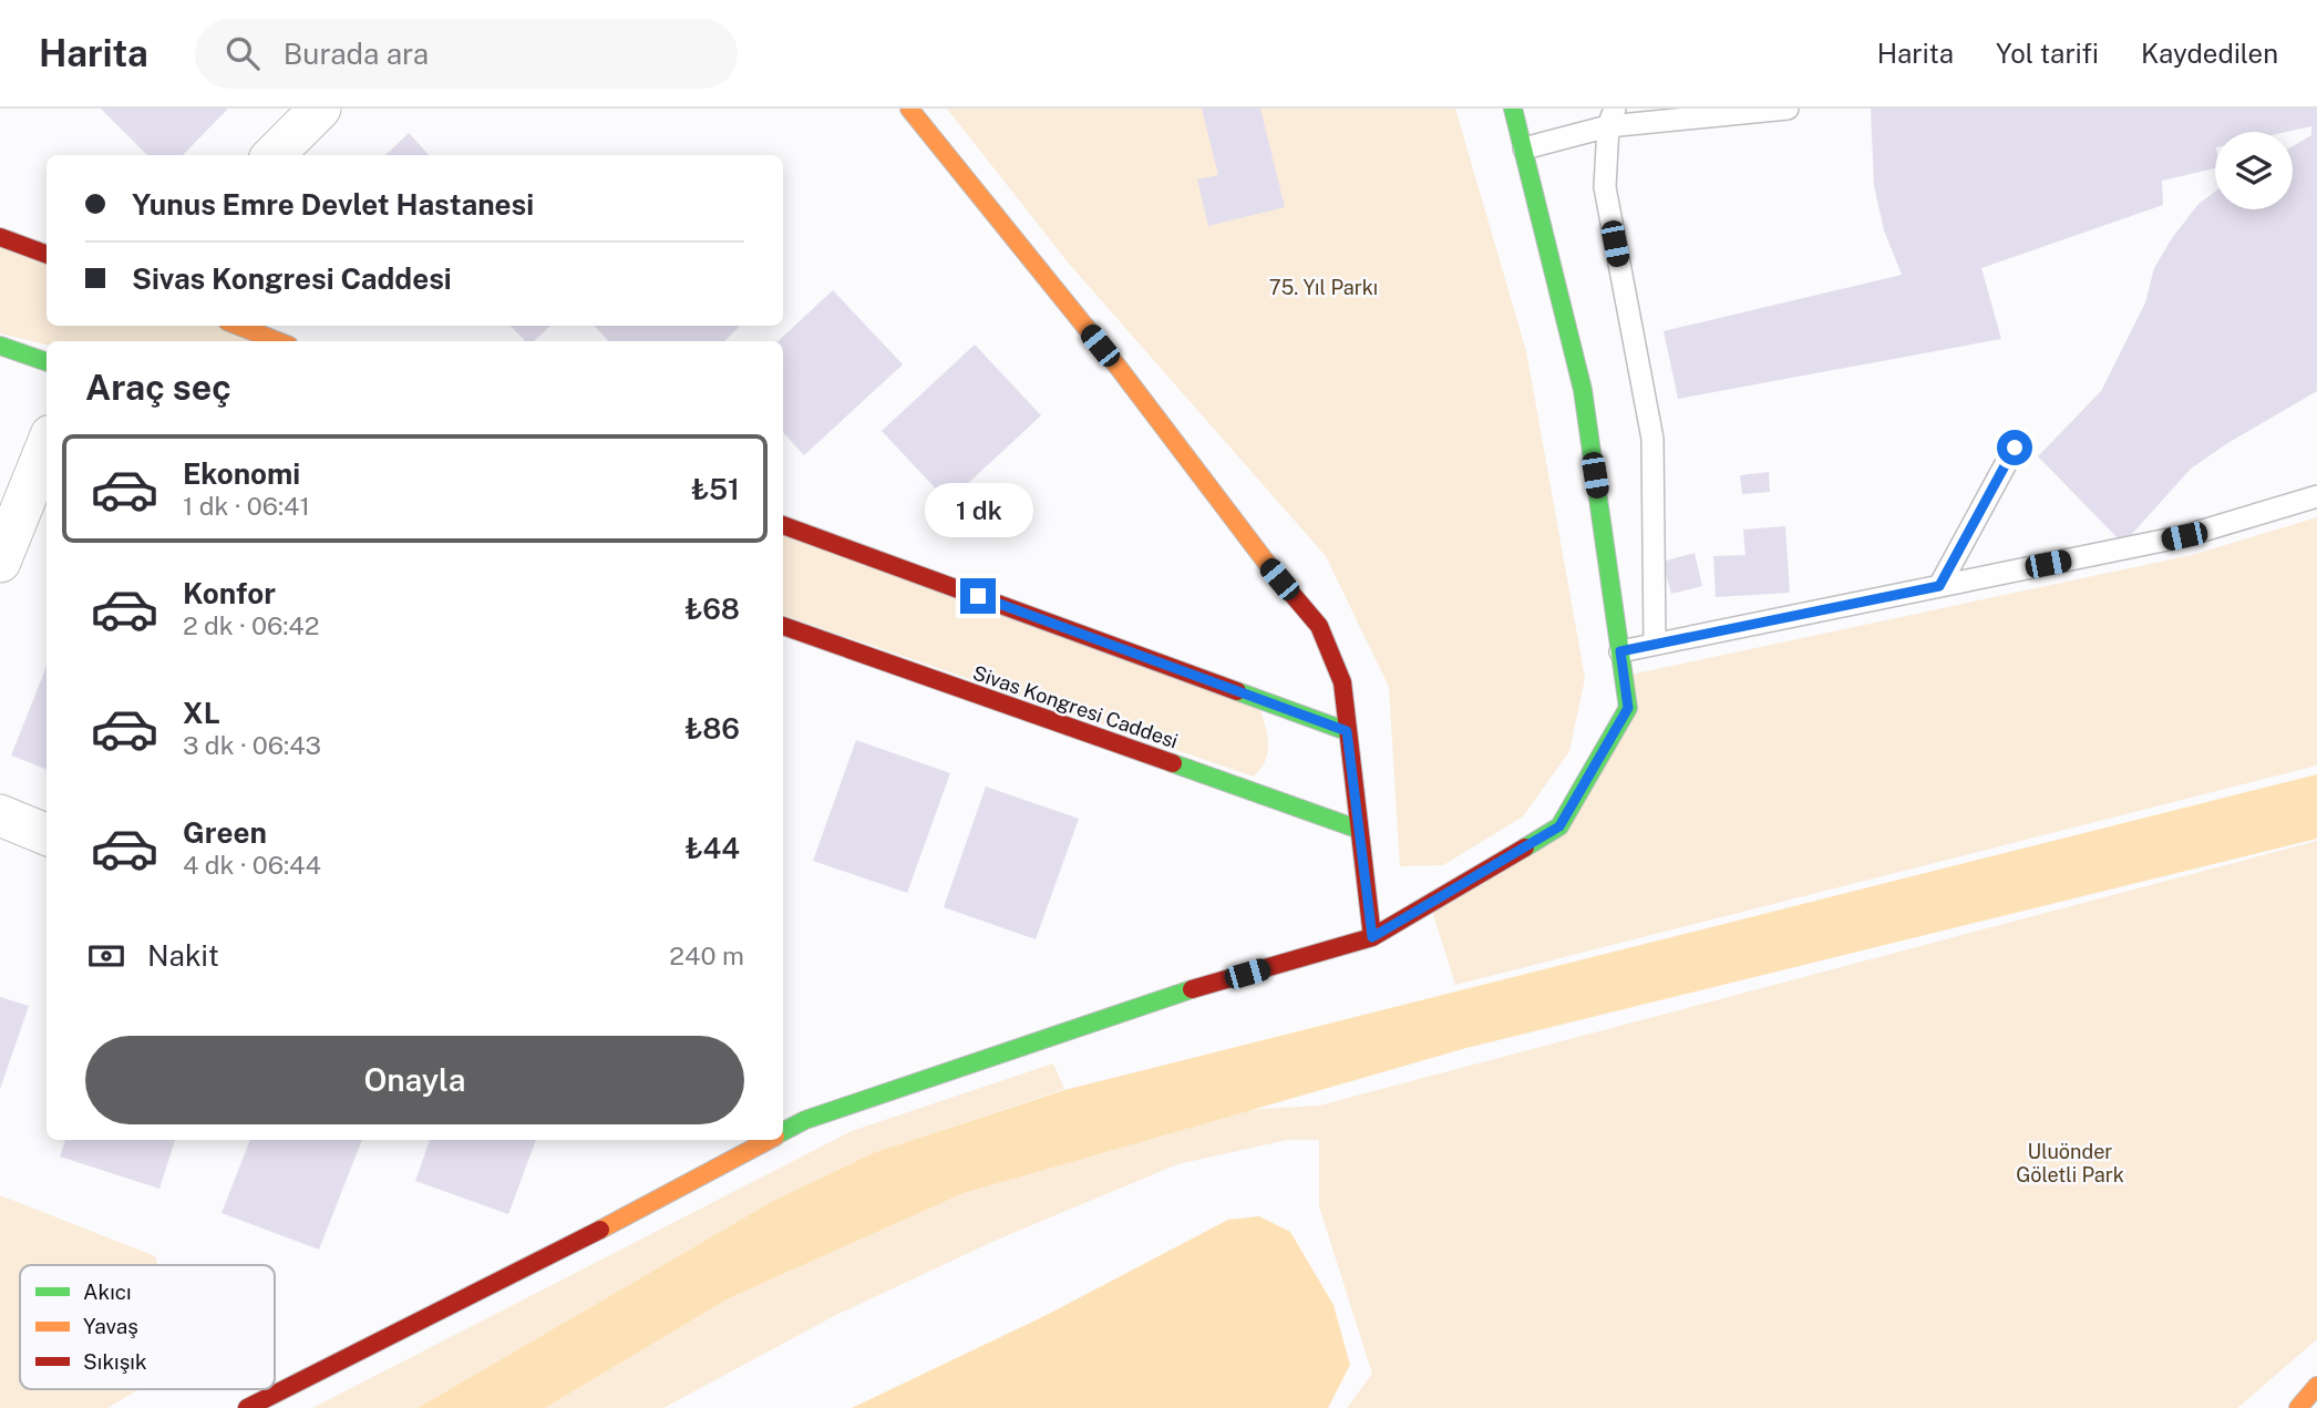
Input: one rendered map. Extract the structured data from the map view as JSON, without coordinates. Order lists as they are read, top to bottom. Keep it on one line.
{"streets":{"main road":["Sivas Kongresi Caddesi"]},"parks":["75. Yıl Parkı","Uluönder Göletli Park"],"legend":["Akıcı","Yavaş","Sıkışık"],"page":{"header":"Harita","search":"Burada ara","nav":["Harita","Yol tarifi","Kaydedilen"],"banner":["Yunus Emre Devlet Hastanesi","Sivas Kongresi Caddesi"],"heading":"Araç seç","list":[{"name":"Ekonomi","note":"1 dk · 06:41","value":"₺51"},{"name":"Konfor","note":"2 dk · 06:42","value":"₺68"},{"name":"XL","note":"3 dk · 06:43","value":"₺86"},{"name":"Green","note":"4 dk · 06:44","value":"₺44"}],"bubble":"1 dk","pay":["Nakit","240 m"],"buttons":"Onayla"}}
